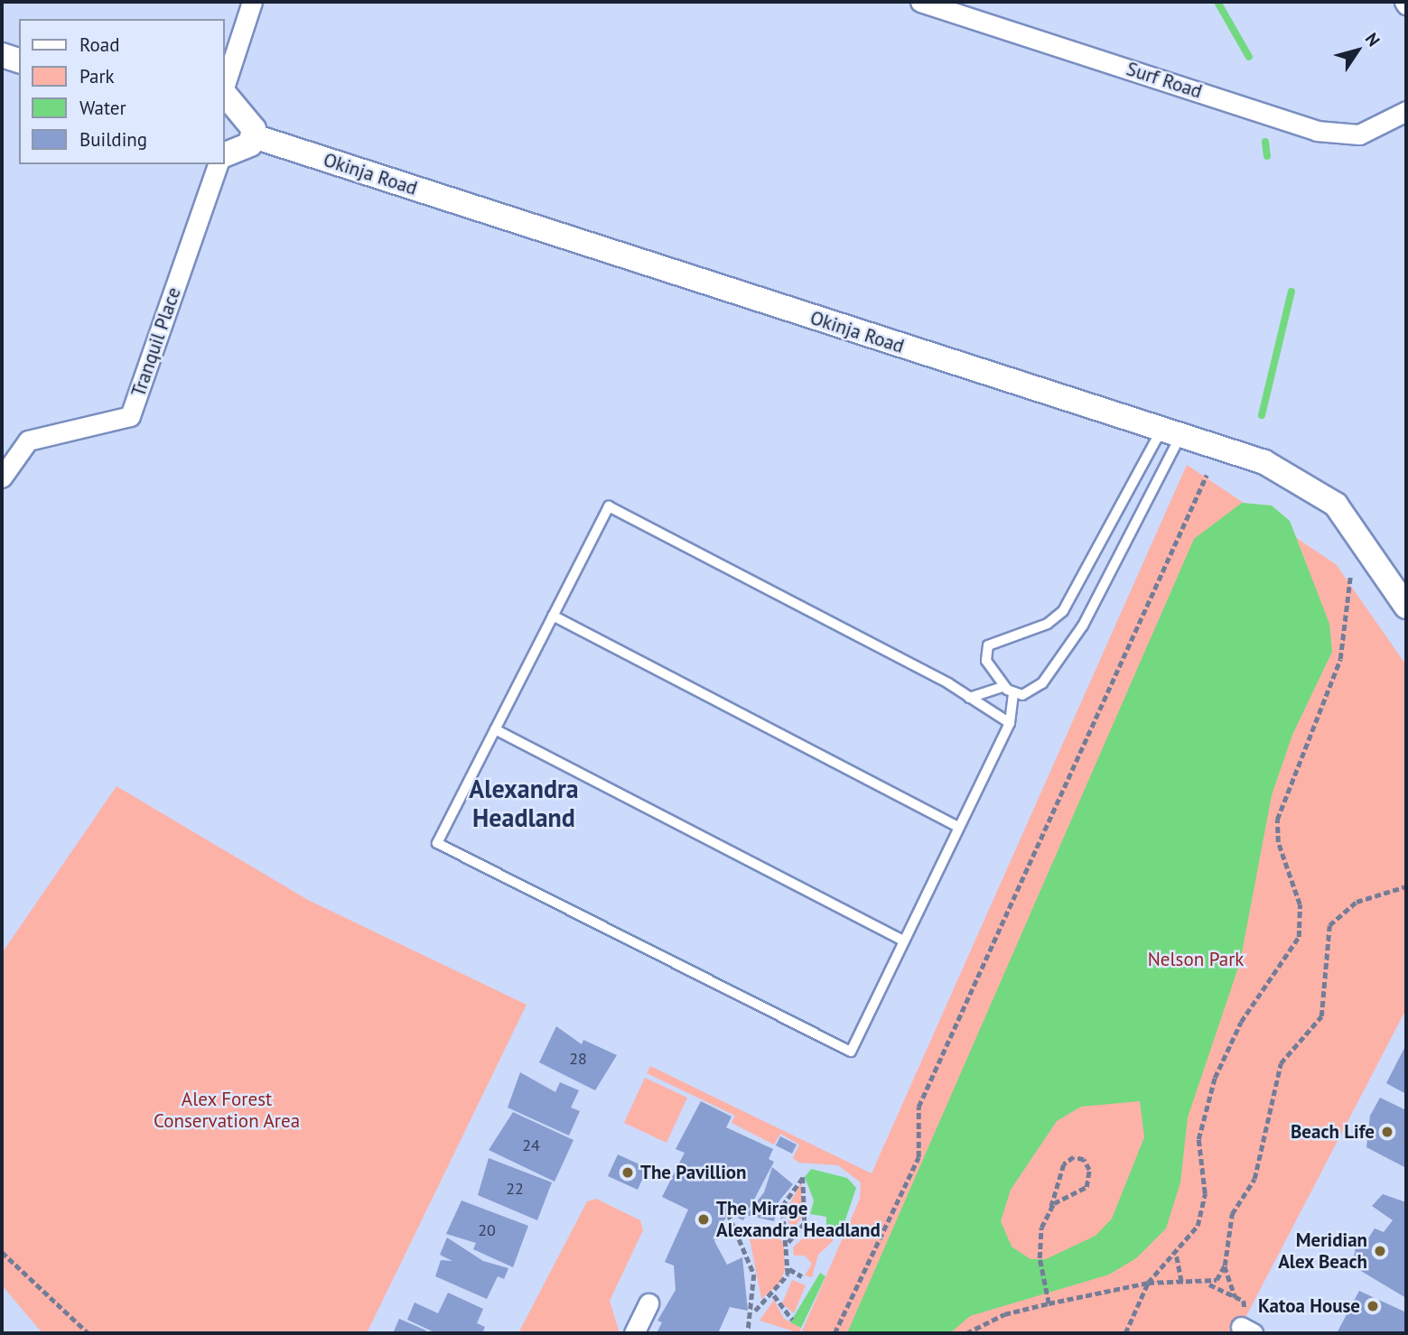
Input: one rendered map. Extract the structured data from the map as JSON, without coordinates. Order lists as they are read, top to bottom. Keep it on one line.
{"streets":{"street":["Surf Road","Okinja Road","Tranquil Place"]},"districts":["Alexandra Headland"],"parks":["Nelson Park","Alex Forest Conservation Area"],"places":["Beach Life","The Pavillion","The Mirage Alexandra Headland","Meridian Alex Beach","Katoa House"],"house_numbers":["28","24","22","20"],"legend":["Road","Park","Water","Building"],"north":"top right"}
